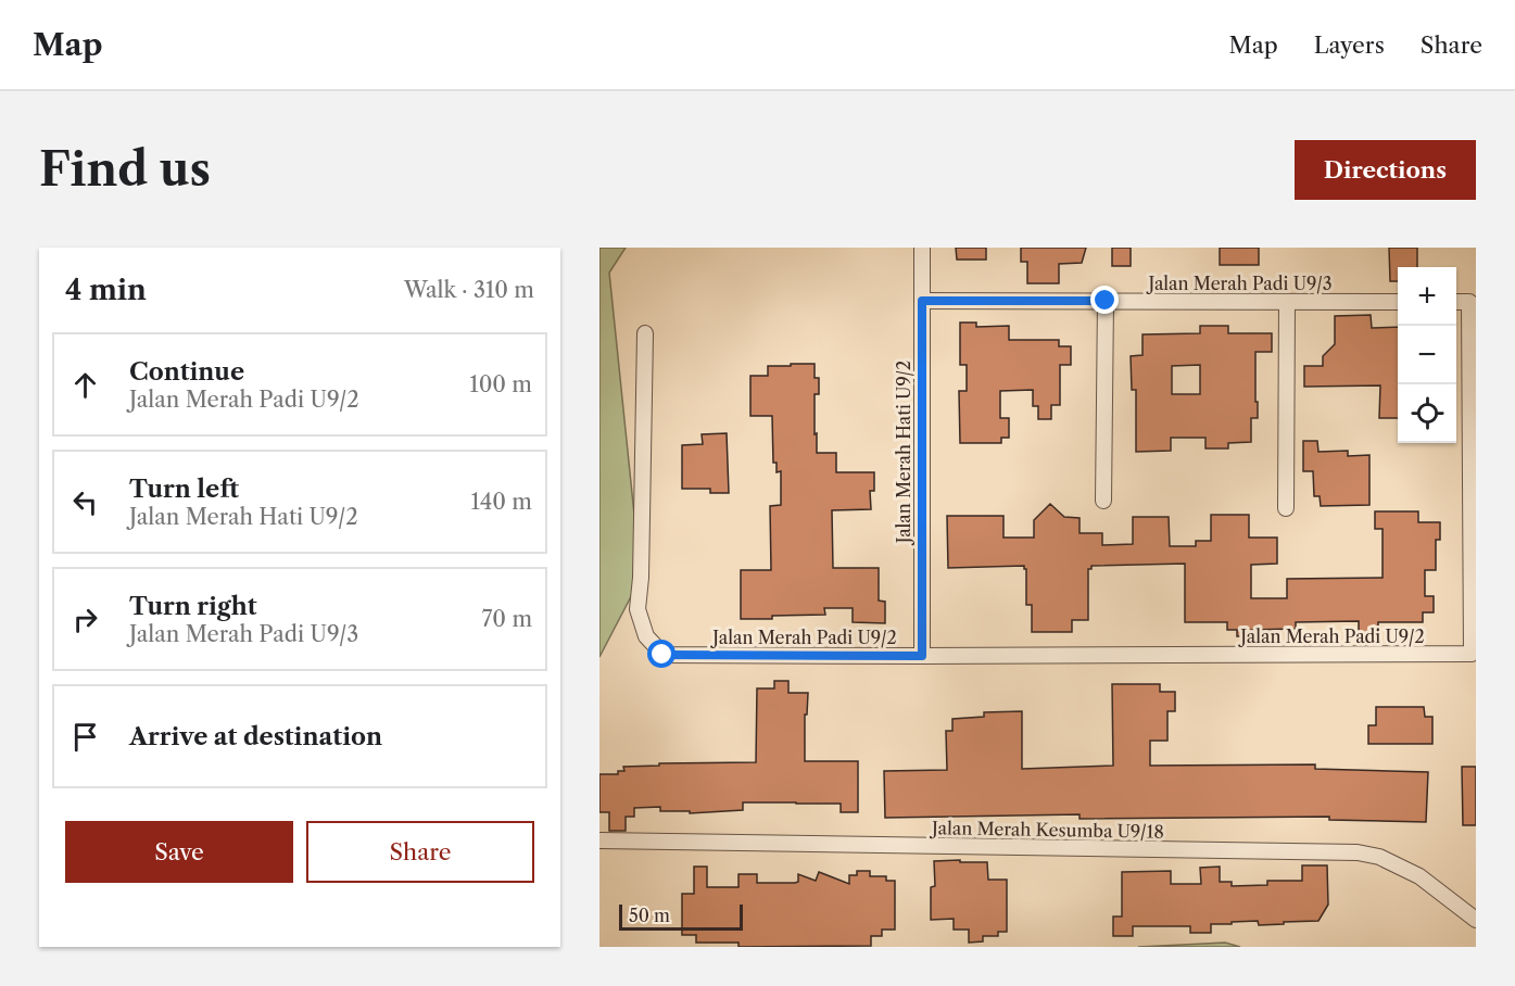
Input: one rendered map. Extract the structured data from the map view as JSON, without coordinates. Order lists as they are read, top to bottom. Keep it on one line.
{"streets":{"street":["Jalan Merah Padi U9/3","Jalan Merah Hati U9/2","Jalan Merah Padi U9/2","Jalan Merah Kesumba U9/18"]},"crossings":[["Jalan Merah Padi U9/3","Jalan Merah Hati U9/2"],["Jalan Merah Hati U9/2","Jalan Merah Padi U9/2"]],"scale_bar":"50 m","page":{"header":"Map","nav":["Map","Layers","Share"],"buttons":["Directions",["Save","Share"]],"title":"Find us","heading":["4 min","Walk · 310 m"],"map_buttons":["+","−"],"list":[["Continue","Jalan Merah Padi U9/2","100 m"],["Turn left","Jalan Merah Hati U9/2","140 m"],["Turn right","Jalan Merah Padi U9/3","70 m"],"Arrive at destination"],"scale":"50 m"}}
